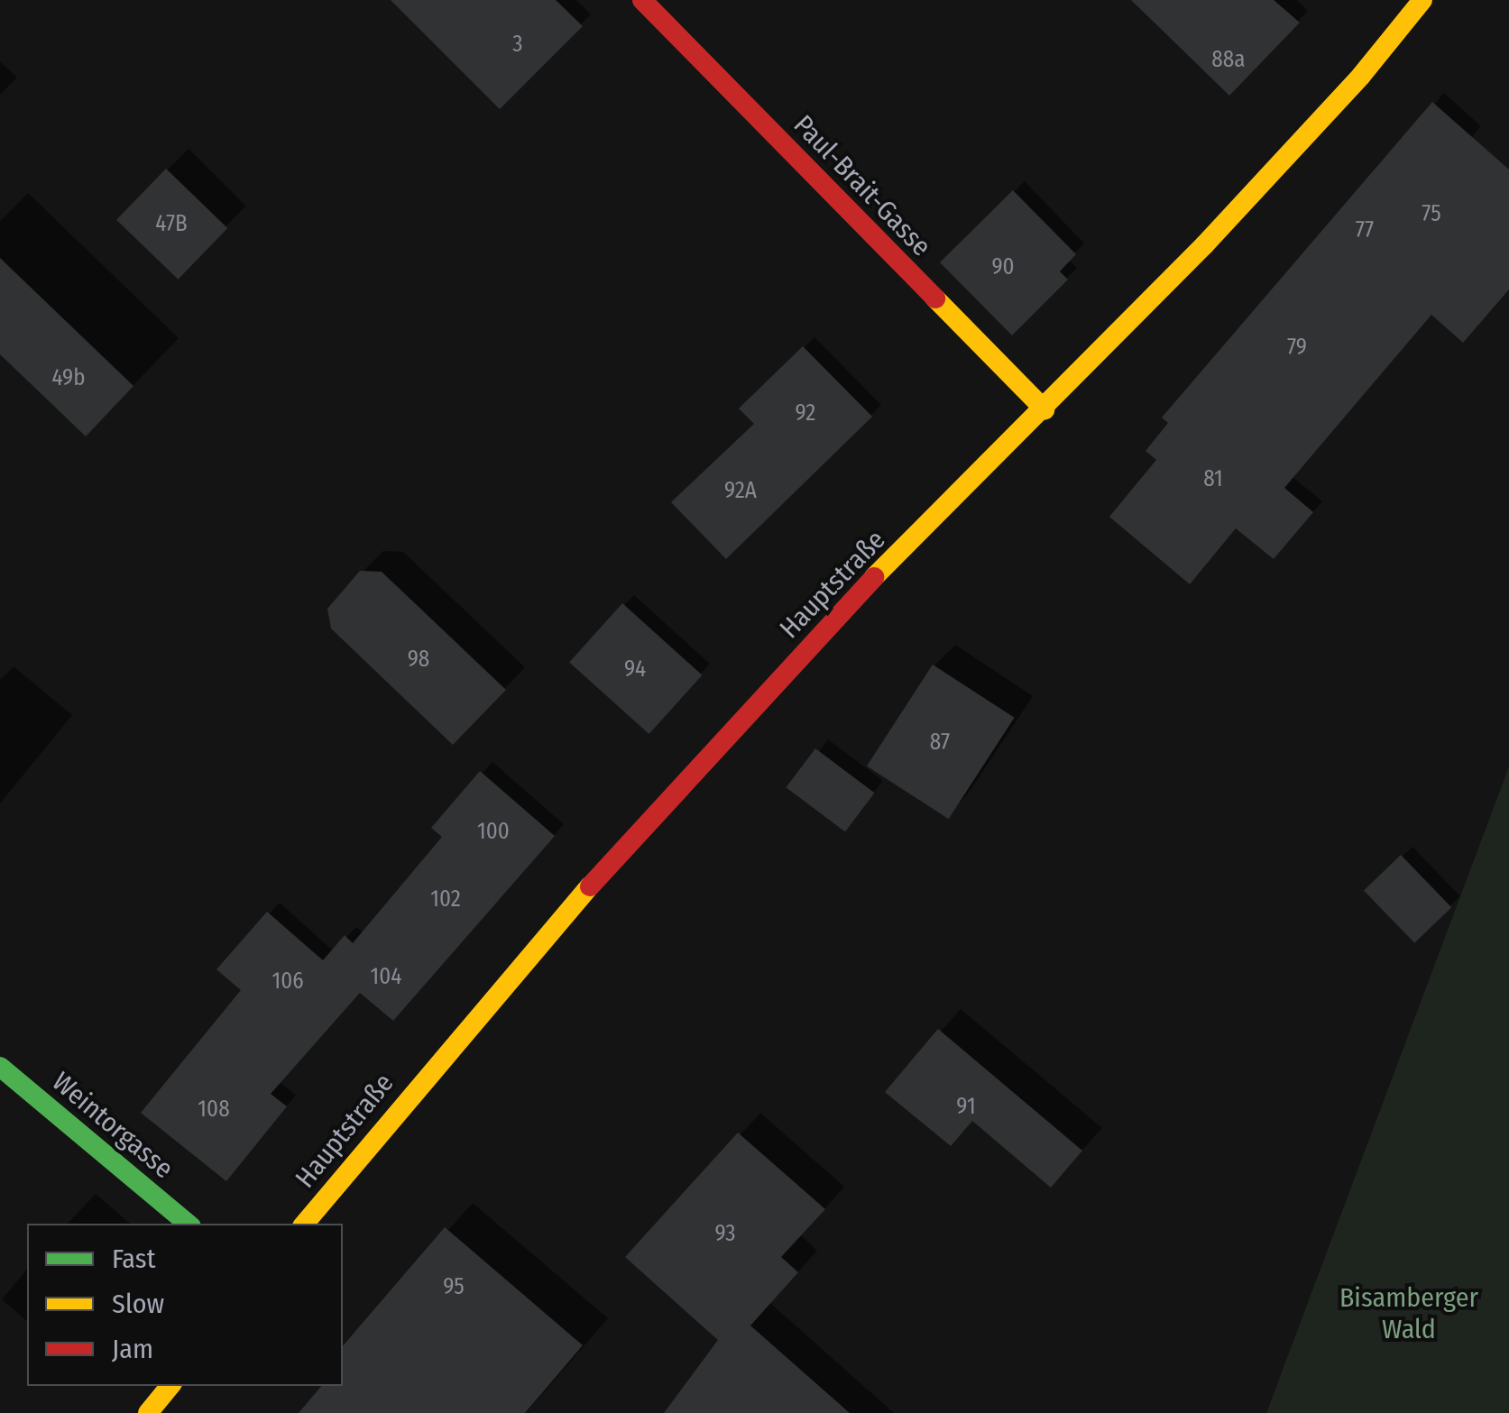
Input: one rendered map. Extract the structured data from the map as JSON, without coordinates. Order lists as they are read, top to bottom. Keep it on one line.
{"streets":{"main road":["Paul-Brait-Gasse","Hauptstraße","Weintorgasse"]},"crossings":[["Paul-Brait-Gasse","Hauptstraße"]],"parks":["Bisamberger Wald"],"house_numbers":["3","88a","75","47B","77","90","79","49b","92","81","92A","98","94","87","100","102","104","106","91","108","93","95"],"legend":["Fast","Slow","Jam"]}
